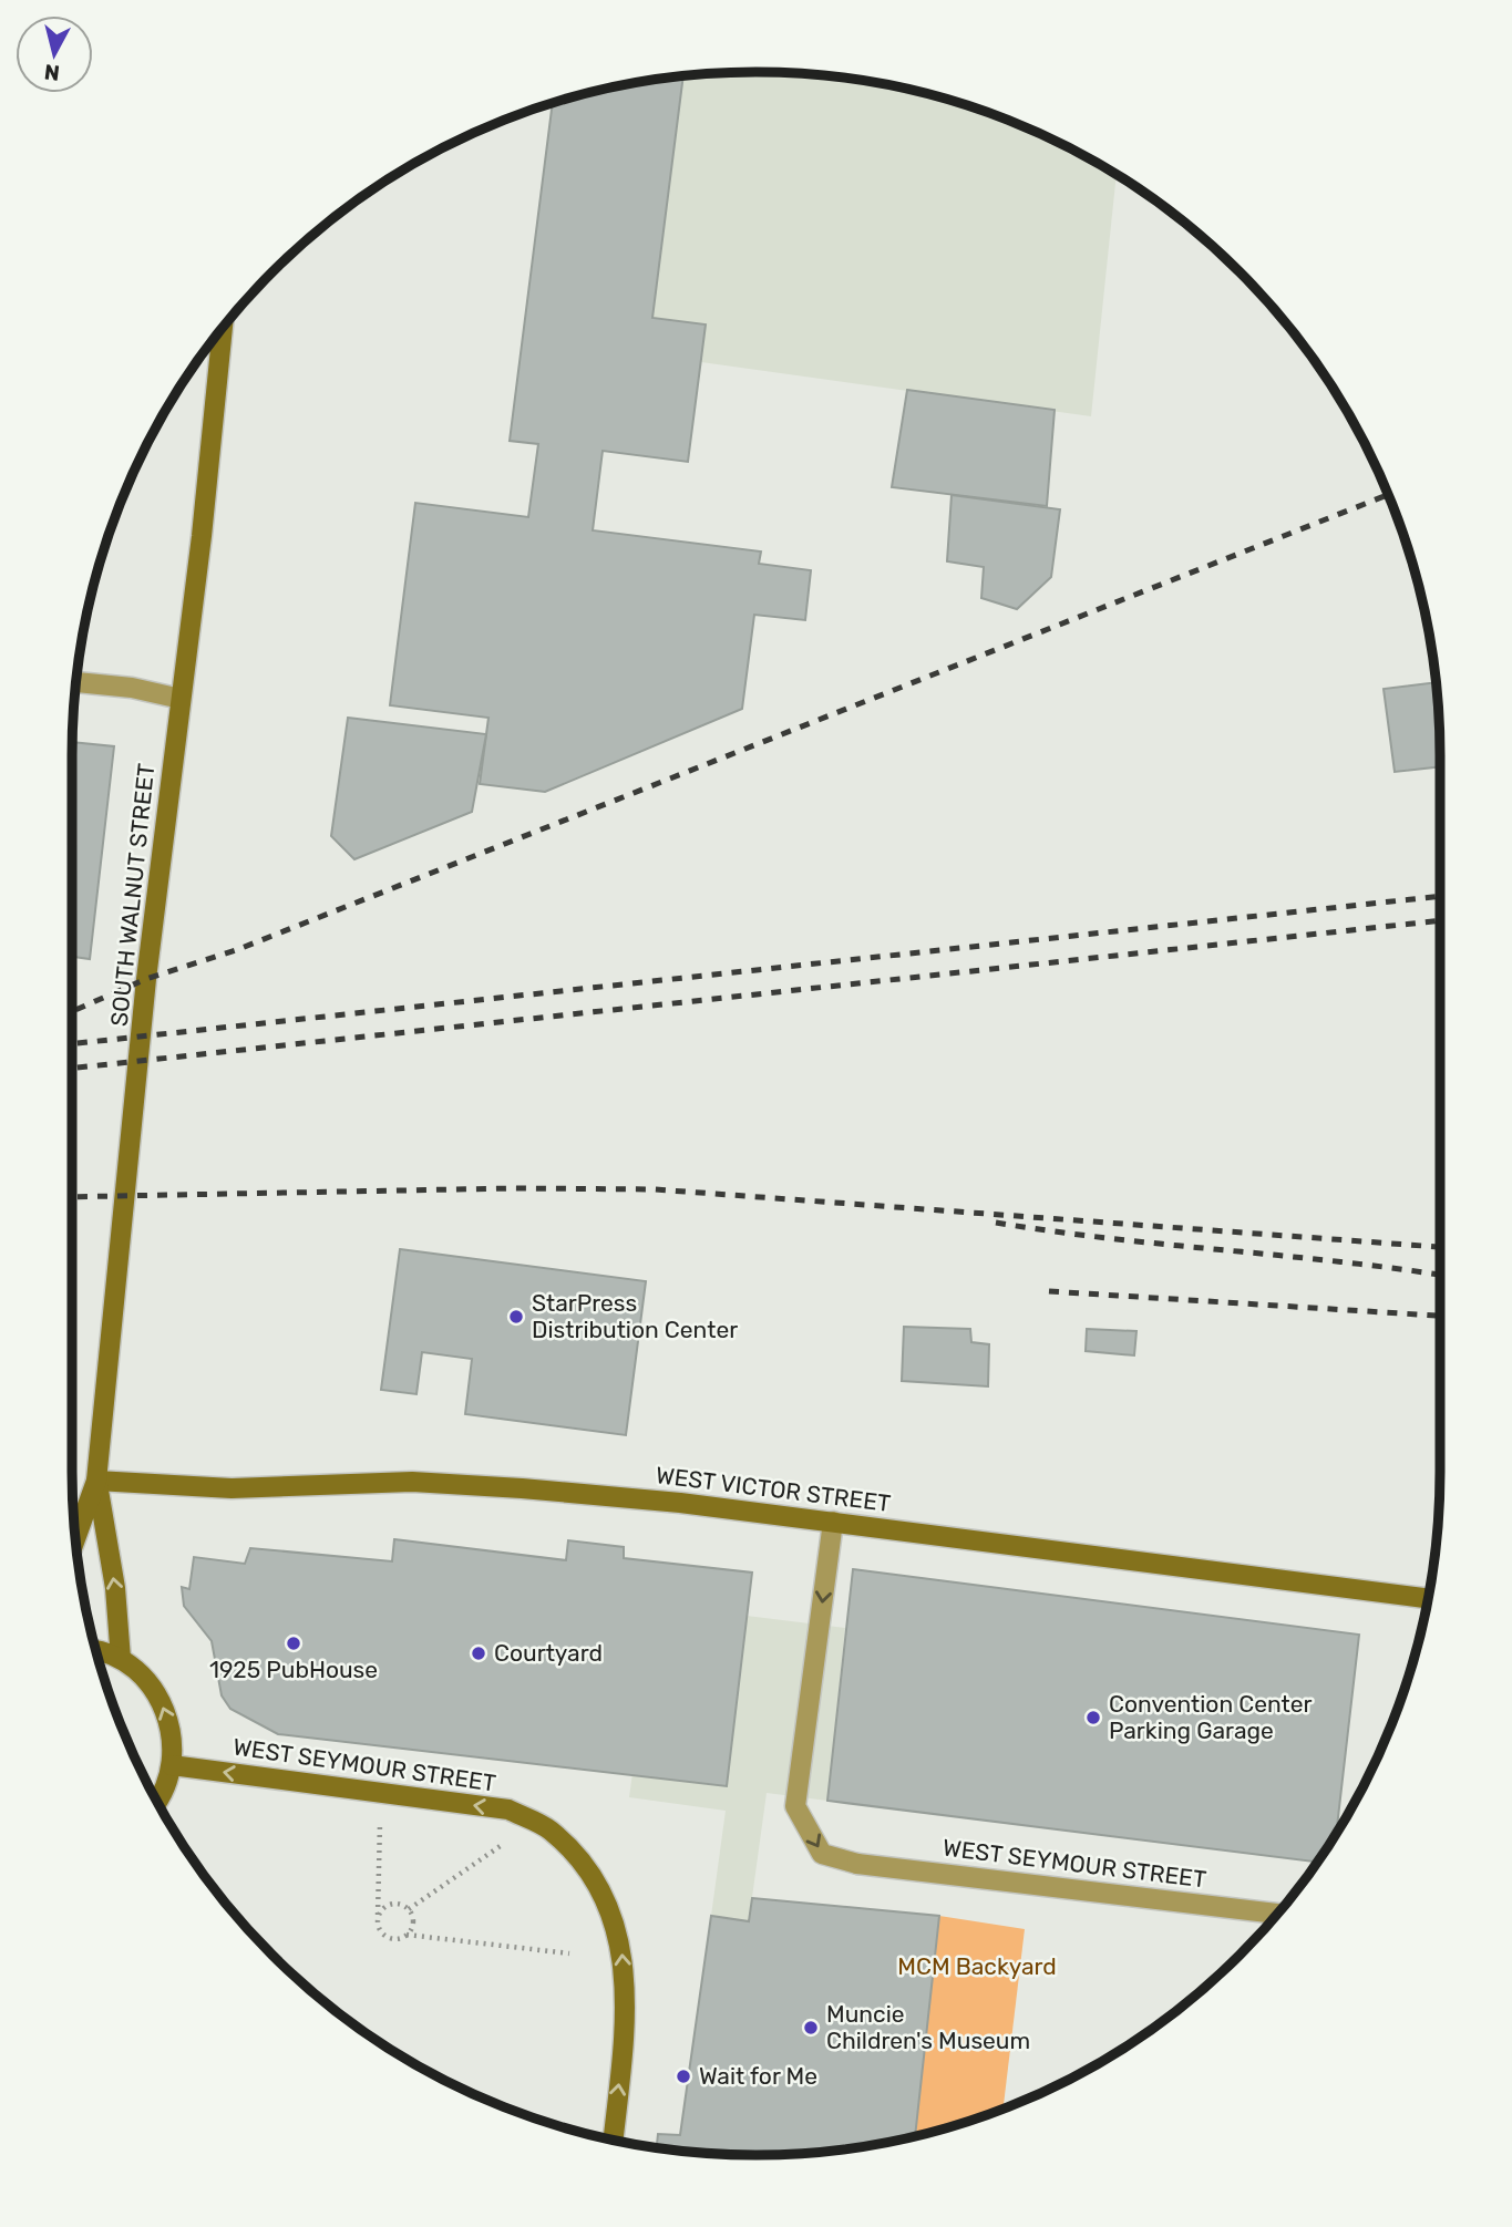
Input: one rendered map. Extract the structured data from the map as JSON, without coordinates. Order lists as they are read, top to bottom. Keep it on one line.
{"streets":{"main road":["SOUTH WALNUT STREET","WEST VICTOR STREET","WEST SEYMOUR STREET"]},"crossings":[["SOUTH WALNUT STREET","WEST VICTOR STREET"],["WEST VICTOR STREET","WEST SEYMOUR STREET"]],"parks":["MCM Backyard"],"places":["StarPress Distribution Center","1925 PubHouse","Courtyard","Convention Center Parking Garage","Muncie Children's Museum","Wait for Me"],"north":"bottom"}
